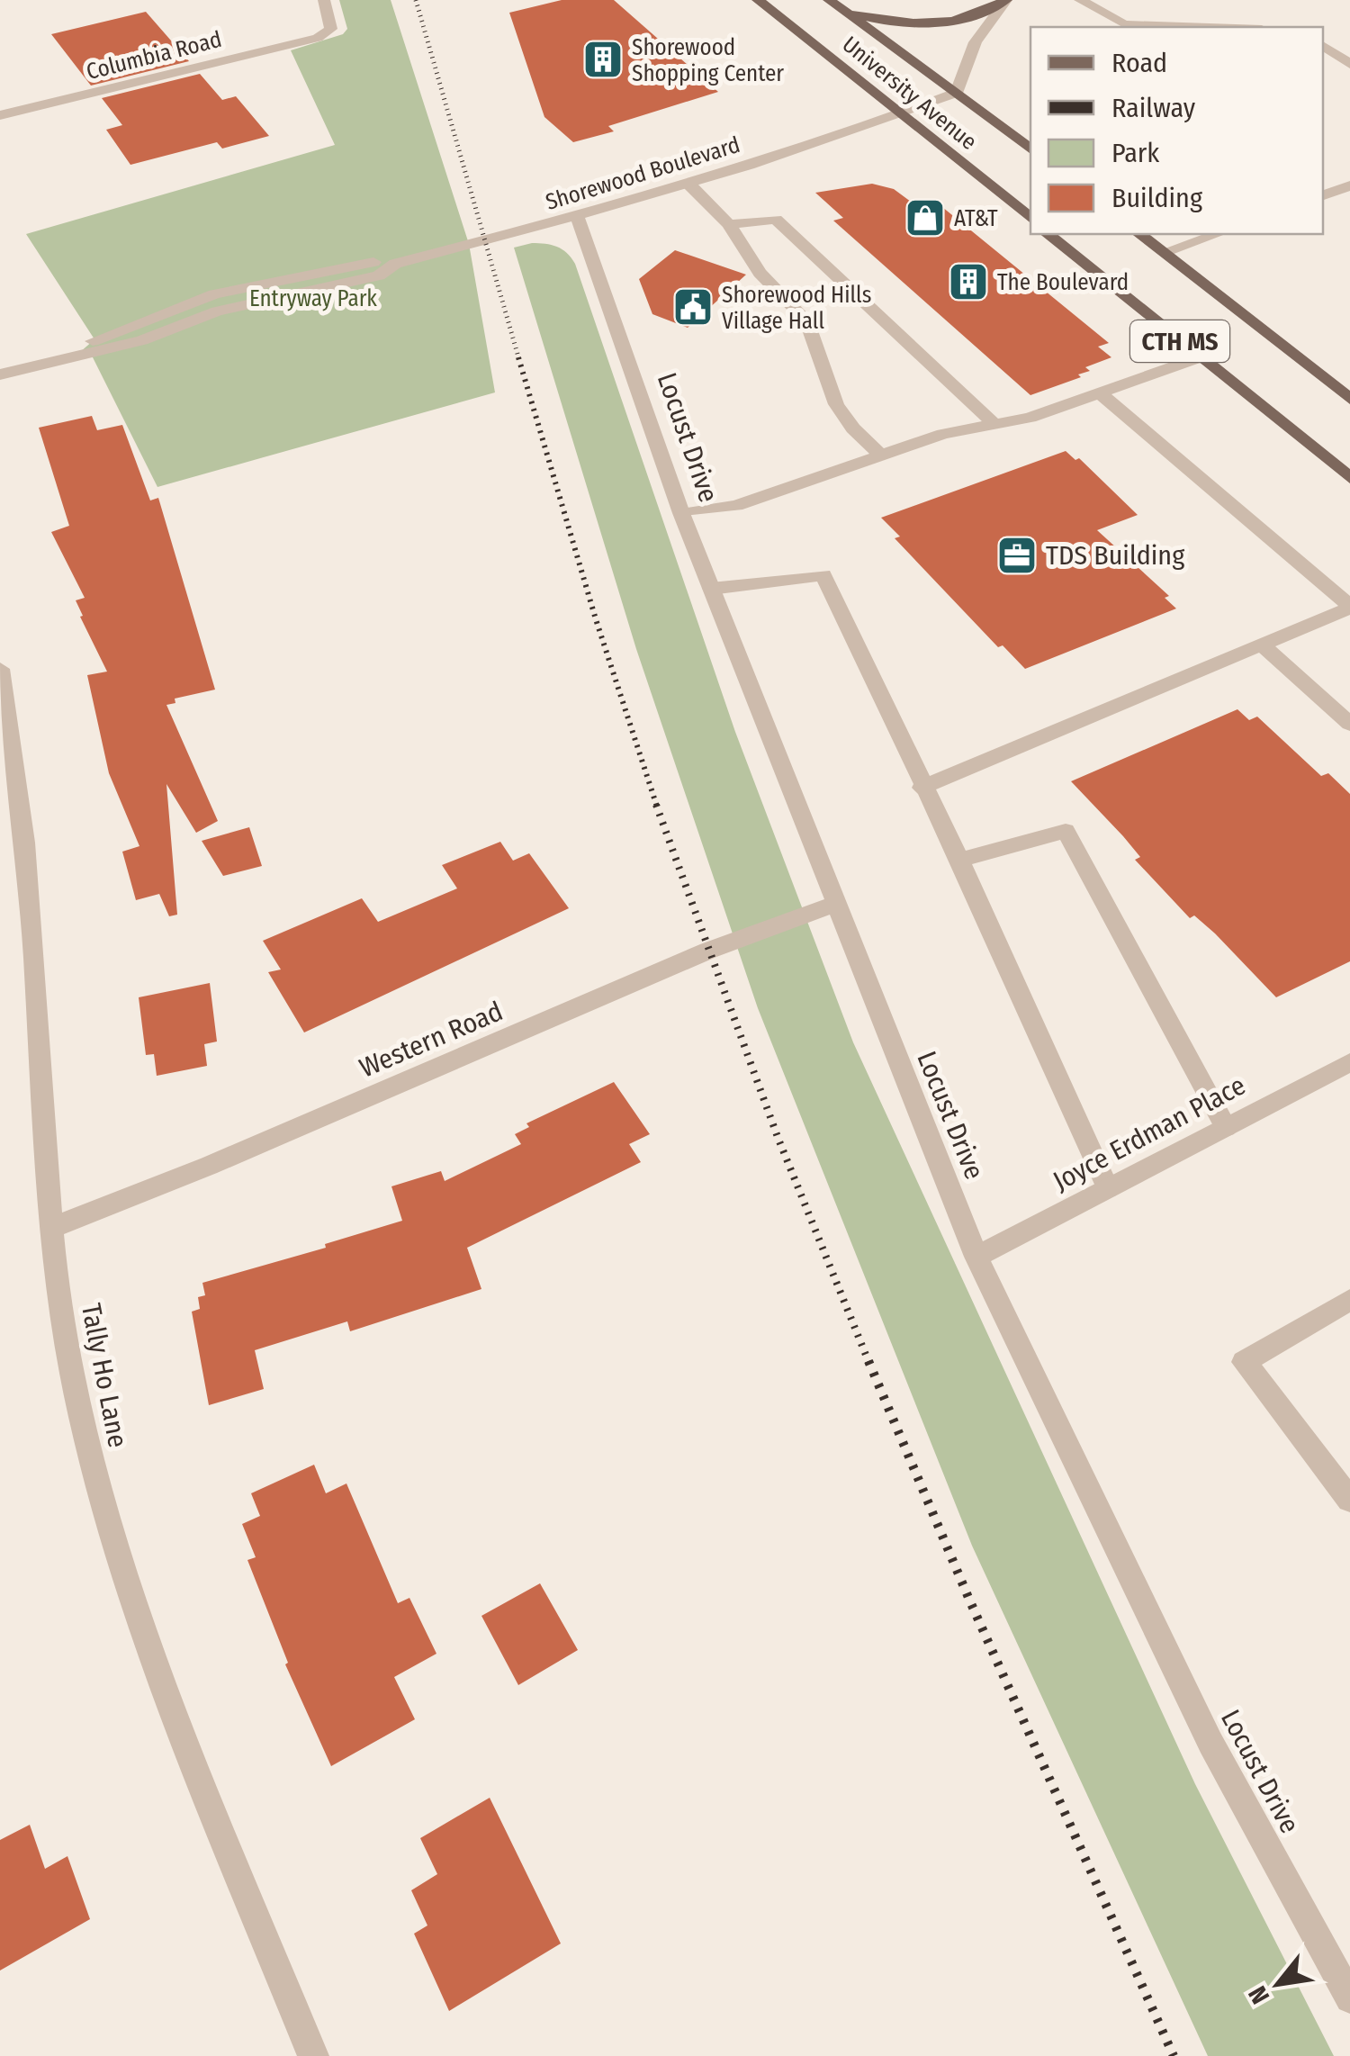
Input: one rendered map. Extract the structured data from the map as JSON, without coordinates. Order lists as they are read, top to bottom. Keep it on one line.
{"streets":{"main road":["University Avenue","CTH MS"],"street":["Columbia Road","Shorewood Boulevard","Locust Drive","Western Road","Joyce Erdman Place","Tally Ho Lane"]},"crossings":[["University Avenue","Shorewood Boulevard"],["Shorewood Boulevard","Locust Drive"],["Locust Drive","Western Road"],["Locust Drive","Joyce Erdman Place"],["Western Road","Tally Ho Lane"]],"parks":["Entryway Park"],"places":{"building":["Shorewood Shopping Center","The Boulevard"],"shop":["AT&T"],"public building":["Shorewood Hills Village Hall"],"office":["TDS Building"]},"legend":["Road","Railway","Park","Building"],"north":"bottom left"}
